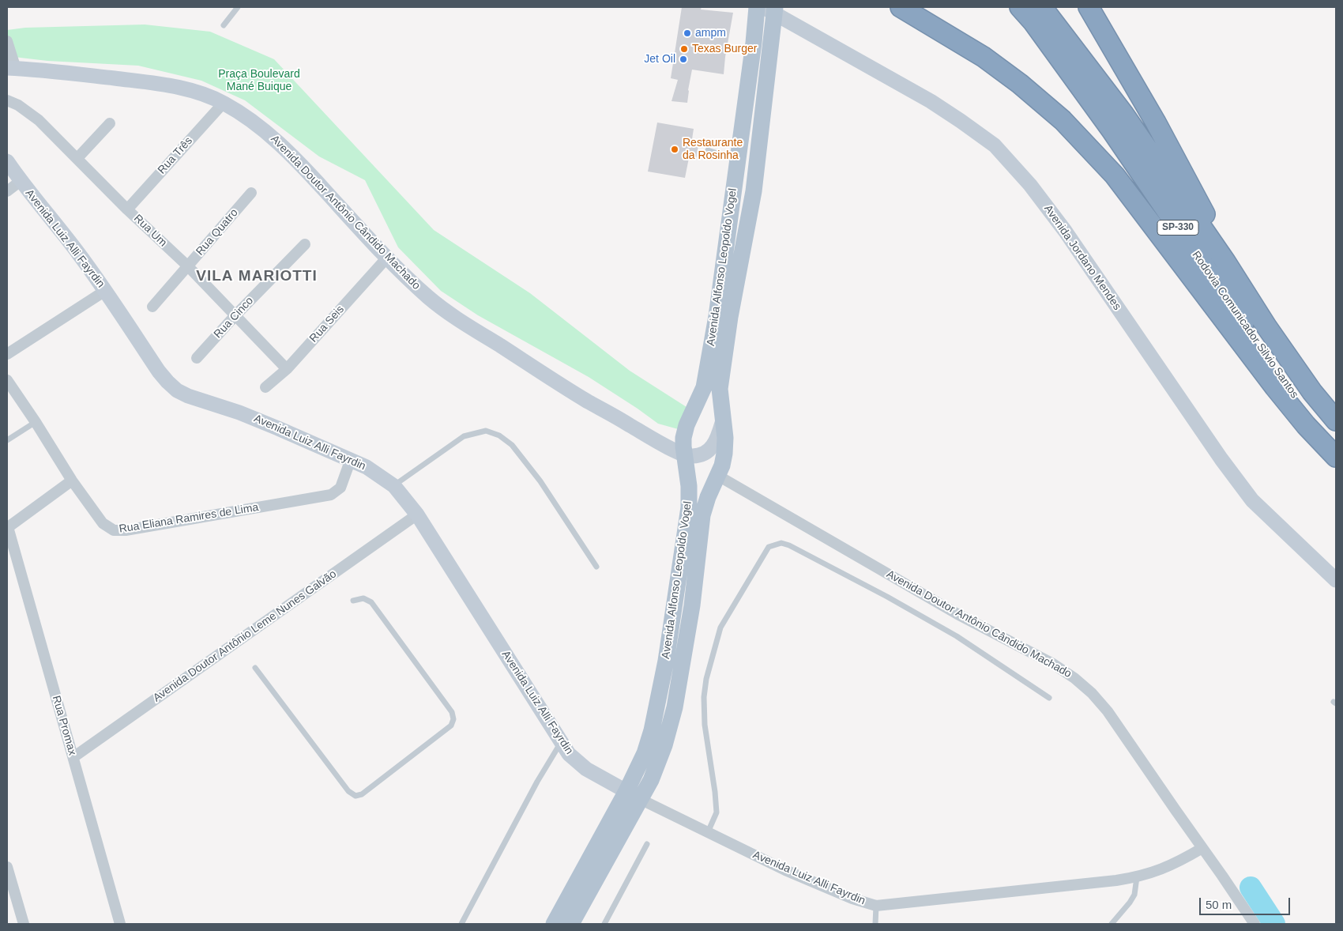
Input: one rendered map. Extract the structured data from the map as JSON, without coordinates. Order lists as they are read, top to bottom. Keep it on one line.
{"streets":{"highway":["SP-330","Rodovia Comunicador Silvio Santos"],"main road":["Avenida Alfonso Leopoldo Vogel"],"street":["Rua Três","Avenida Doutor Antônio Cândido Machado","Rua Um","Rua Quatro","Avenida Luiz Alli Fayrdin","Avenida Jordano Mendes","Rua Cinco","Rua Seis","Rua Eliana Ramires de Lima","Avenida Doutor Antônio Leme Nunes Galvão","Rua Promax"]},"crossings":[["Rua Três","Avenida Doutor Antônio Cândido Machado"],["Rua Três","Rua Um"],["Avenida Doutor Antônio Cândido Machado","Avenida Luiz Alli Fayrdin"],["Avenida Doutor Antônio Cândido Machado","Avenida Alfonso Leopoldo Vogel"],["Avenida Doutor Antônio Cândido Machado","Rua Seis"],["Rua Um","Rua Quatro"],["Rua Um","Rua Cinco"],["Rua Um","Rua Seis"],["Avenida Luiz Alli Fayrdin","Avenida Alfonso Leopoldo Vogel"],["Avenida Luiz Alli Fayrdin","Rua Eliana Ramires de Lima"],["Avenida Luiz Alli Fayrdin","Avenida Doutor Antônio Leme Nunes Galvão"],["Avenida Jordano Mendes","Avenida Alfonso Leopoldo Vogel"],["Avenida Doutor Antônio Leme Nunes Galvão","Rua Promax"]],"districts":["VILA MARIOTTI"],"parks":["Praça Boulevard Mané Buique"],"places":["ampm","Texas Burger","Jet Oil","Restaurante da Rosinha"],"scale_bar":"50 m"}
